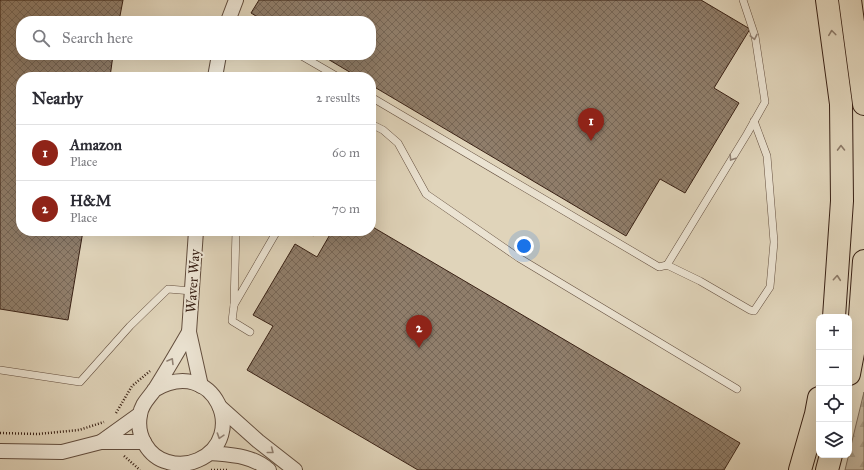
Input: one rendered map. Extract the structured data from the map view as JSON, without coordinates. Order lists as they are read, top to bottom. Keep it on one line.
{"streets":{"street":["Waver Way"]},"page":{"search":"Search here","heading":["Nearby","2 results"],"pins":["1","2"],"list":[{"mark":"1","name":"Amazon","note":"Place","value":"60 m"},{"mark":"2","name":"H&M","note":"Place","value":"70 m"}],"map_buttons":["+","−"]}}
